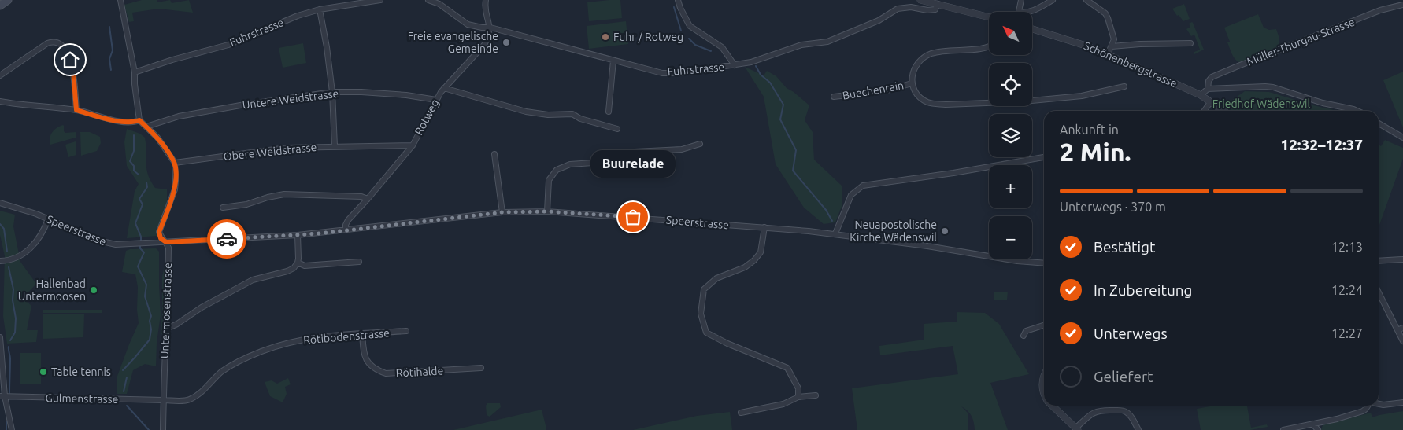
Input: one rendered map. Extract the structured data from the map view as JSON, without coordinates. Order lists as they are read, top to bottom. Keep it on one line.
{"streets":{"street":["Fuhrstrasse","Müller-Thurgau-Strasse","Schönenbergstrasse","Buechenrain","Untere Weidstrasse","Rotweg","Obere Weidstrasse","Speerstrasse","Untermosenstrasse","Rötibodenstrasse","Rötihalde","Gulmenstrasse"]},"crossings":[["Fuhrstrasse","Rotweg"],["Müller-Thurgau-Strasse","Schönenbergstrasse"],["Untere Weidstrasse","Rotweg"],["Rotweg","Obere Weidstrasse"],["Rotweg","Speerstrasse"],["Obere Weidstrasse","Untermosenstrasse"],["Speerstrasse","Untermosenstrasse"],["Untermosenstrasse","Rötibodenstrasse"],["Untermosenstrasse","Gulmenstrasse"],["Rötibodenstrasse","Rötihalde"],["Rötibodenstrasse","Gulmenstrasse"]],"parks":["Friedhof Wädenswil"],"places":["Fuhr / Rotweg","Freie evangelische Gemeinde","Buurelade","Neuapostolische Kirche Wädenswil","Hallenbad Untermoosen","Table tennis"],"north":"top left","page":{"map_buttons":["+","−"],"heading":["2 Min.","Ankunft in","12:32–12:37"],"bubble":"Buurelade","bar":"Unterwegs · 370 m","list":[["Bestätigt","12:13"],["In Zubereitung","12:24"],["Unterwegs","12:27"],"Geliefert"]}}
